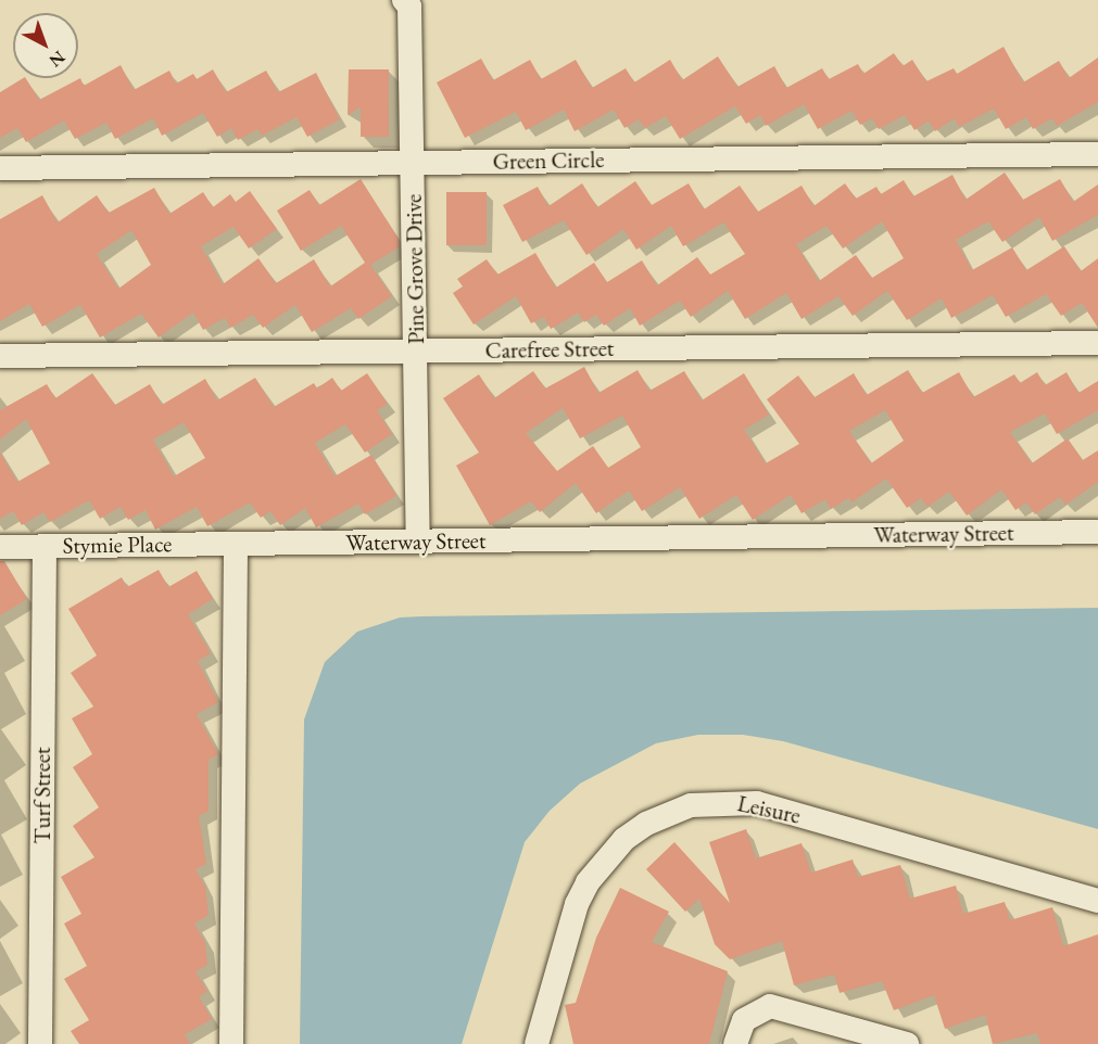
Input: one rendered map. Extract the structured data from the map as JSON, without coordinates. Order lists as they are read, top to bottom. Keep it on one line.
{"streets":{"street":["Green Circle","Pine Grove Drive","Carefree Street","Waterway Street","Stymie Place","Turf Street","Leisure"]},"crossings":[["Green Circle","Pine Grove Drive"],["Pine Grove Drive","Carefree Street"],["Pine Grove Drive","Waterway Street"],["Waterway Street","Stymie Place"],["Stymie Place","Turf Street"]],"north":"bottom right"}
